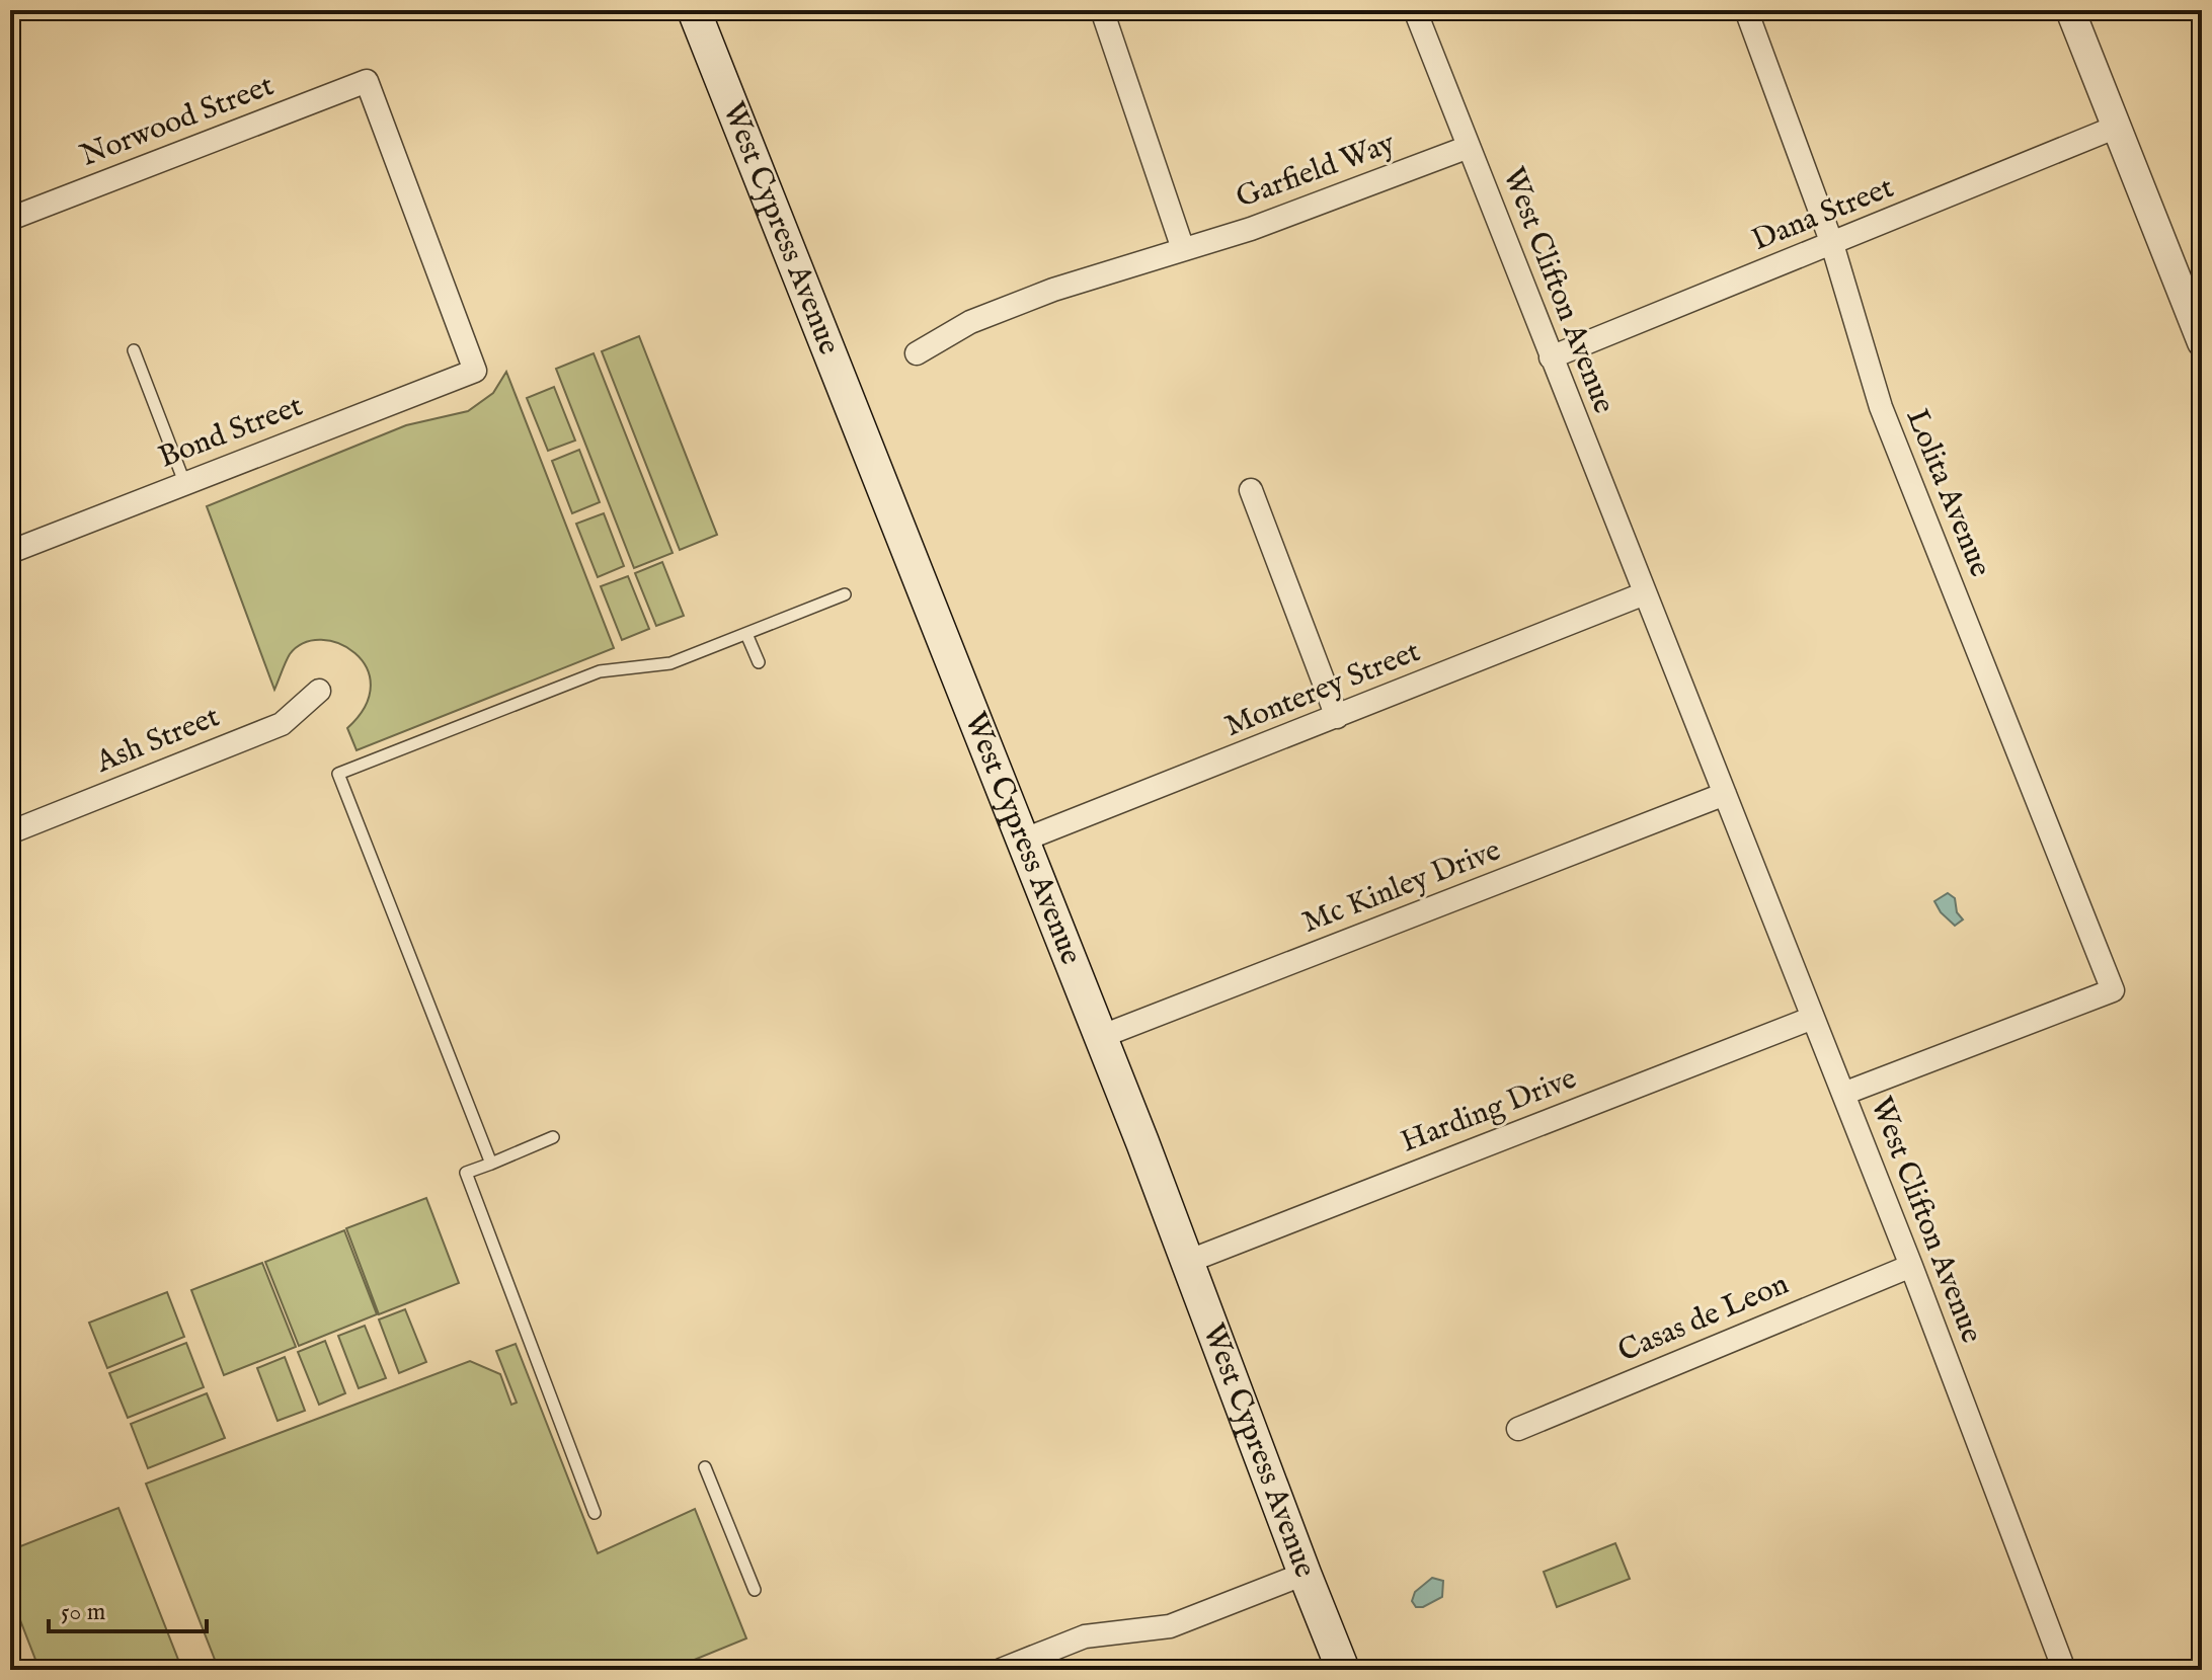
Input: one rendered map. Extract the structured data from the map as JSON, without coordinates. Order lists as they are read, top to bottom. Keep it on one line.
{"streets":{"main road":["West Cypress Avenue"],"street":["Norwood Street","Garfield Way","Dana Street","West Clifton Avenue","Bond Street","Lolita Avenue","Monterey Street","Ash Street","Mc Kinley Drive","Harding Drive","Casas de Leon"]},"crossings":[["Norwood Street","Bond Street"],["Garfield Way","West Clifton Avenue"],["Dana Street","West Clifton Avenue"],["Dana Street","Lolita Avenue"],["West Cypress Avenue","Monterey Street"],["West Cypress Avenue","Mc Kinley Drive"],["West Cypress Avenue","Harding Drive"],["West Clifton Avenue","Lolita Avenue"],["West Clifton Avenue","Monterey Street"],["West Clifton Avenue","Mc Kinley Drive"],["West Clifton Avenue","Harding Drive"],["West Clifton Avenue","Casas de Leon"]],"scale_bar":"50 m"}
